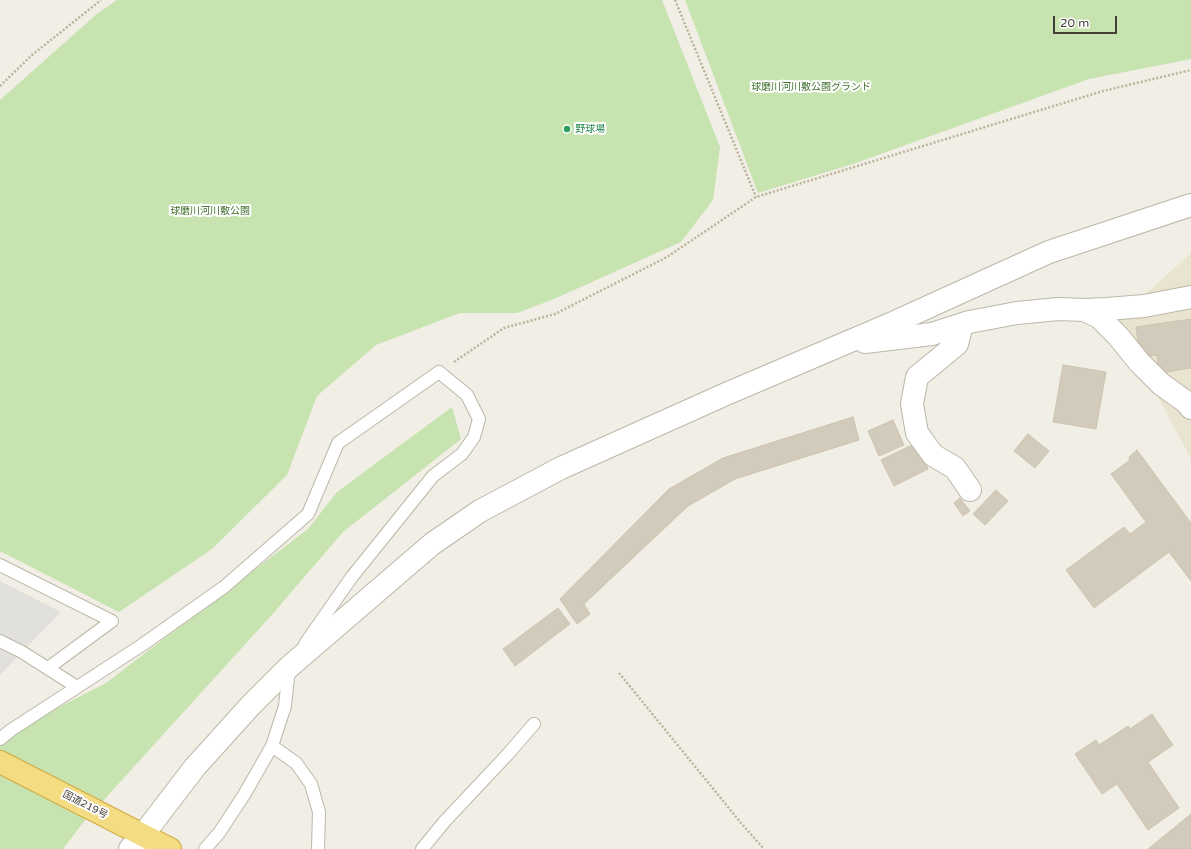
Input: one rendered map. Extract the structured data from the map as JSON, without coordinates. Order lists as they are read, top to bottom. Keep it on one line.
{"streets":{"highway":["国道219号"]},"parks":["球磨川河川敷公園グランド","球磨川河川敷公園"],"places":["野球場"],"scale_bar":"20 m"}
